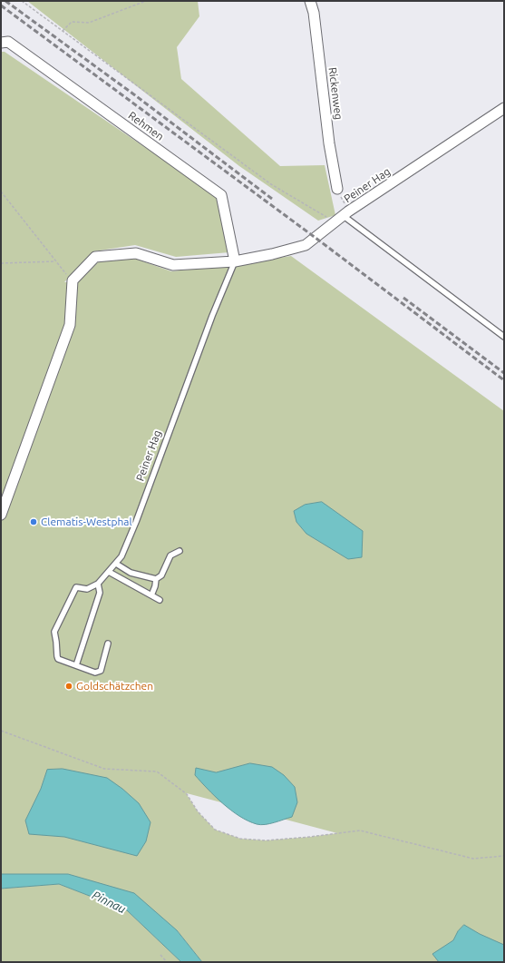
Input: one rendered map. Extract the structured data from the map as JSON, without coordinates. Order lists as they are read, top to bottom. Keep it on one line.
{"streets":{"street":["Rickenweg","Rehmen","Peiner Hag"]},"crossings":[["Rehmen","Peiner Hag"]],"water":["Pinnau"],"places":["Clematis-Westphal","Goldschätzchen"]}
